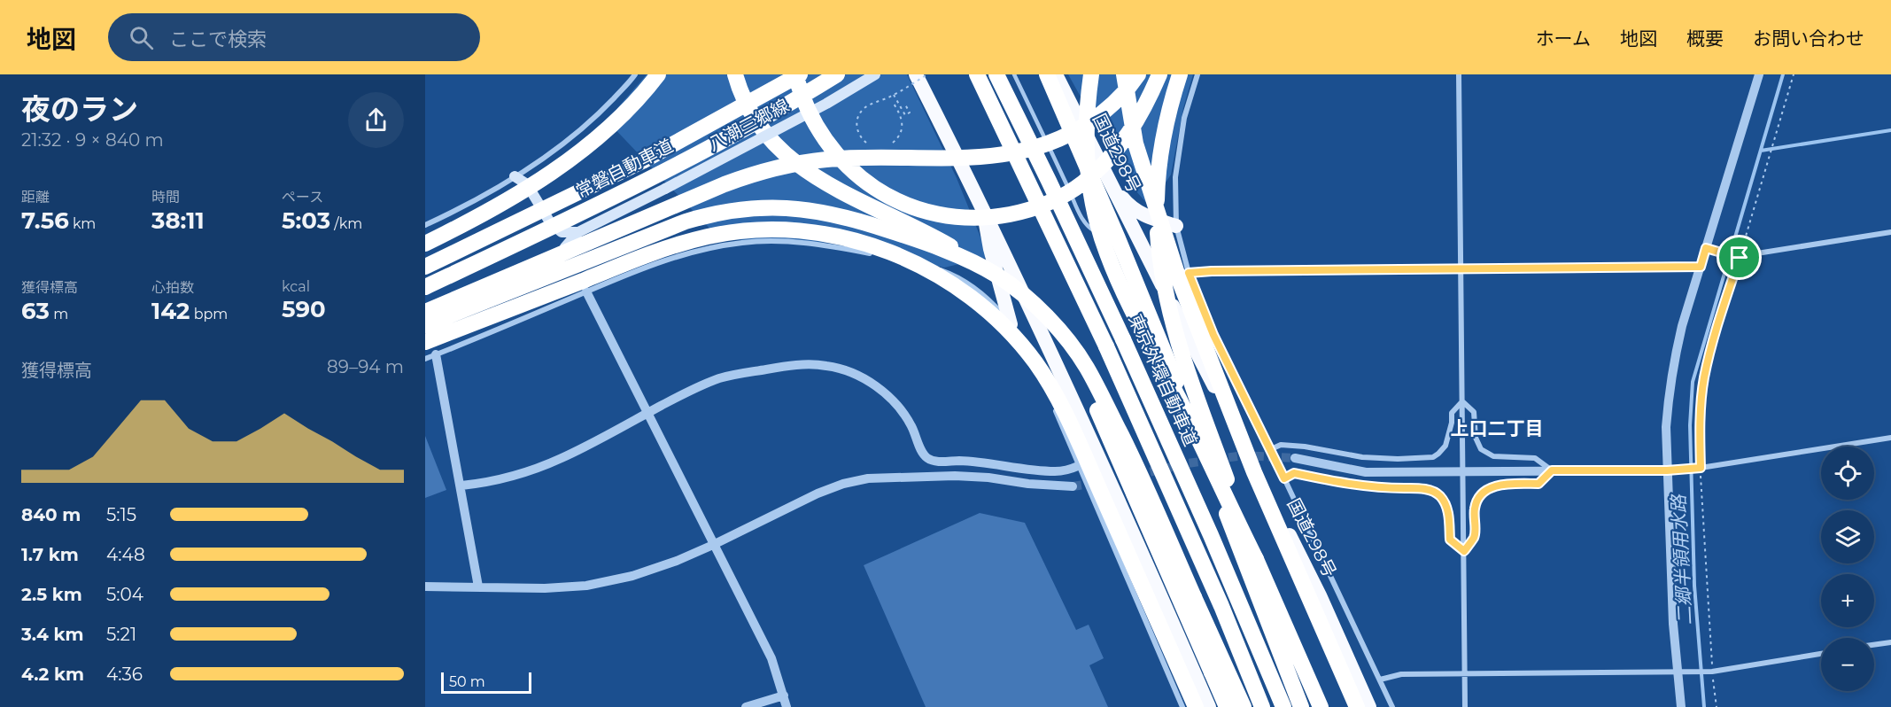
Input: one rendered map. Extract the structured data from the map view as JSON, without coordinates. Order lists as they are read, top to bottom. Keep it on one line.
{"streets":{"highway":["国道298号","常磐自動車道","東京外環自動車道"],"main road":["八潮三郷線"]},"districts":["上口二丁目"],"water":["二郷半領用水路"],"scale_bar":"50 m","page":{"header":"地図","search":"ここで検索","nav":["ホーム","地図","概要","お問い合わせ"],"heading":["夜のラン","21:32 · 9 × 840 m"],"stats":[["距離","7.56 km"],["時間","38:11"],["ペース","5:03 /km"],["獲得標高","63 m"],["心拍数","142 bpm"],["kcal","590"]],"chart":["獲得標高","89–94 m"],"map_buttons":["+","−"],"list":[{"name":"840 m","note":"5:15"},{"name":"1.7 km","note":"4:48"},{"name":"2.5 km","note":"5:04"},{"name":"3.4 km","note":"5:21"},{"name":"4.2 km","note":"4:36"}],"scale":"50 m"}}
